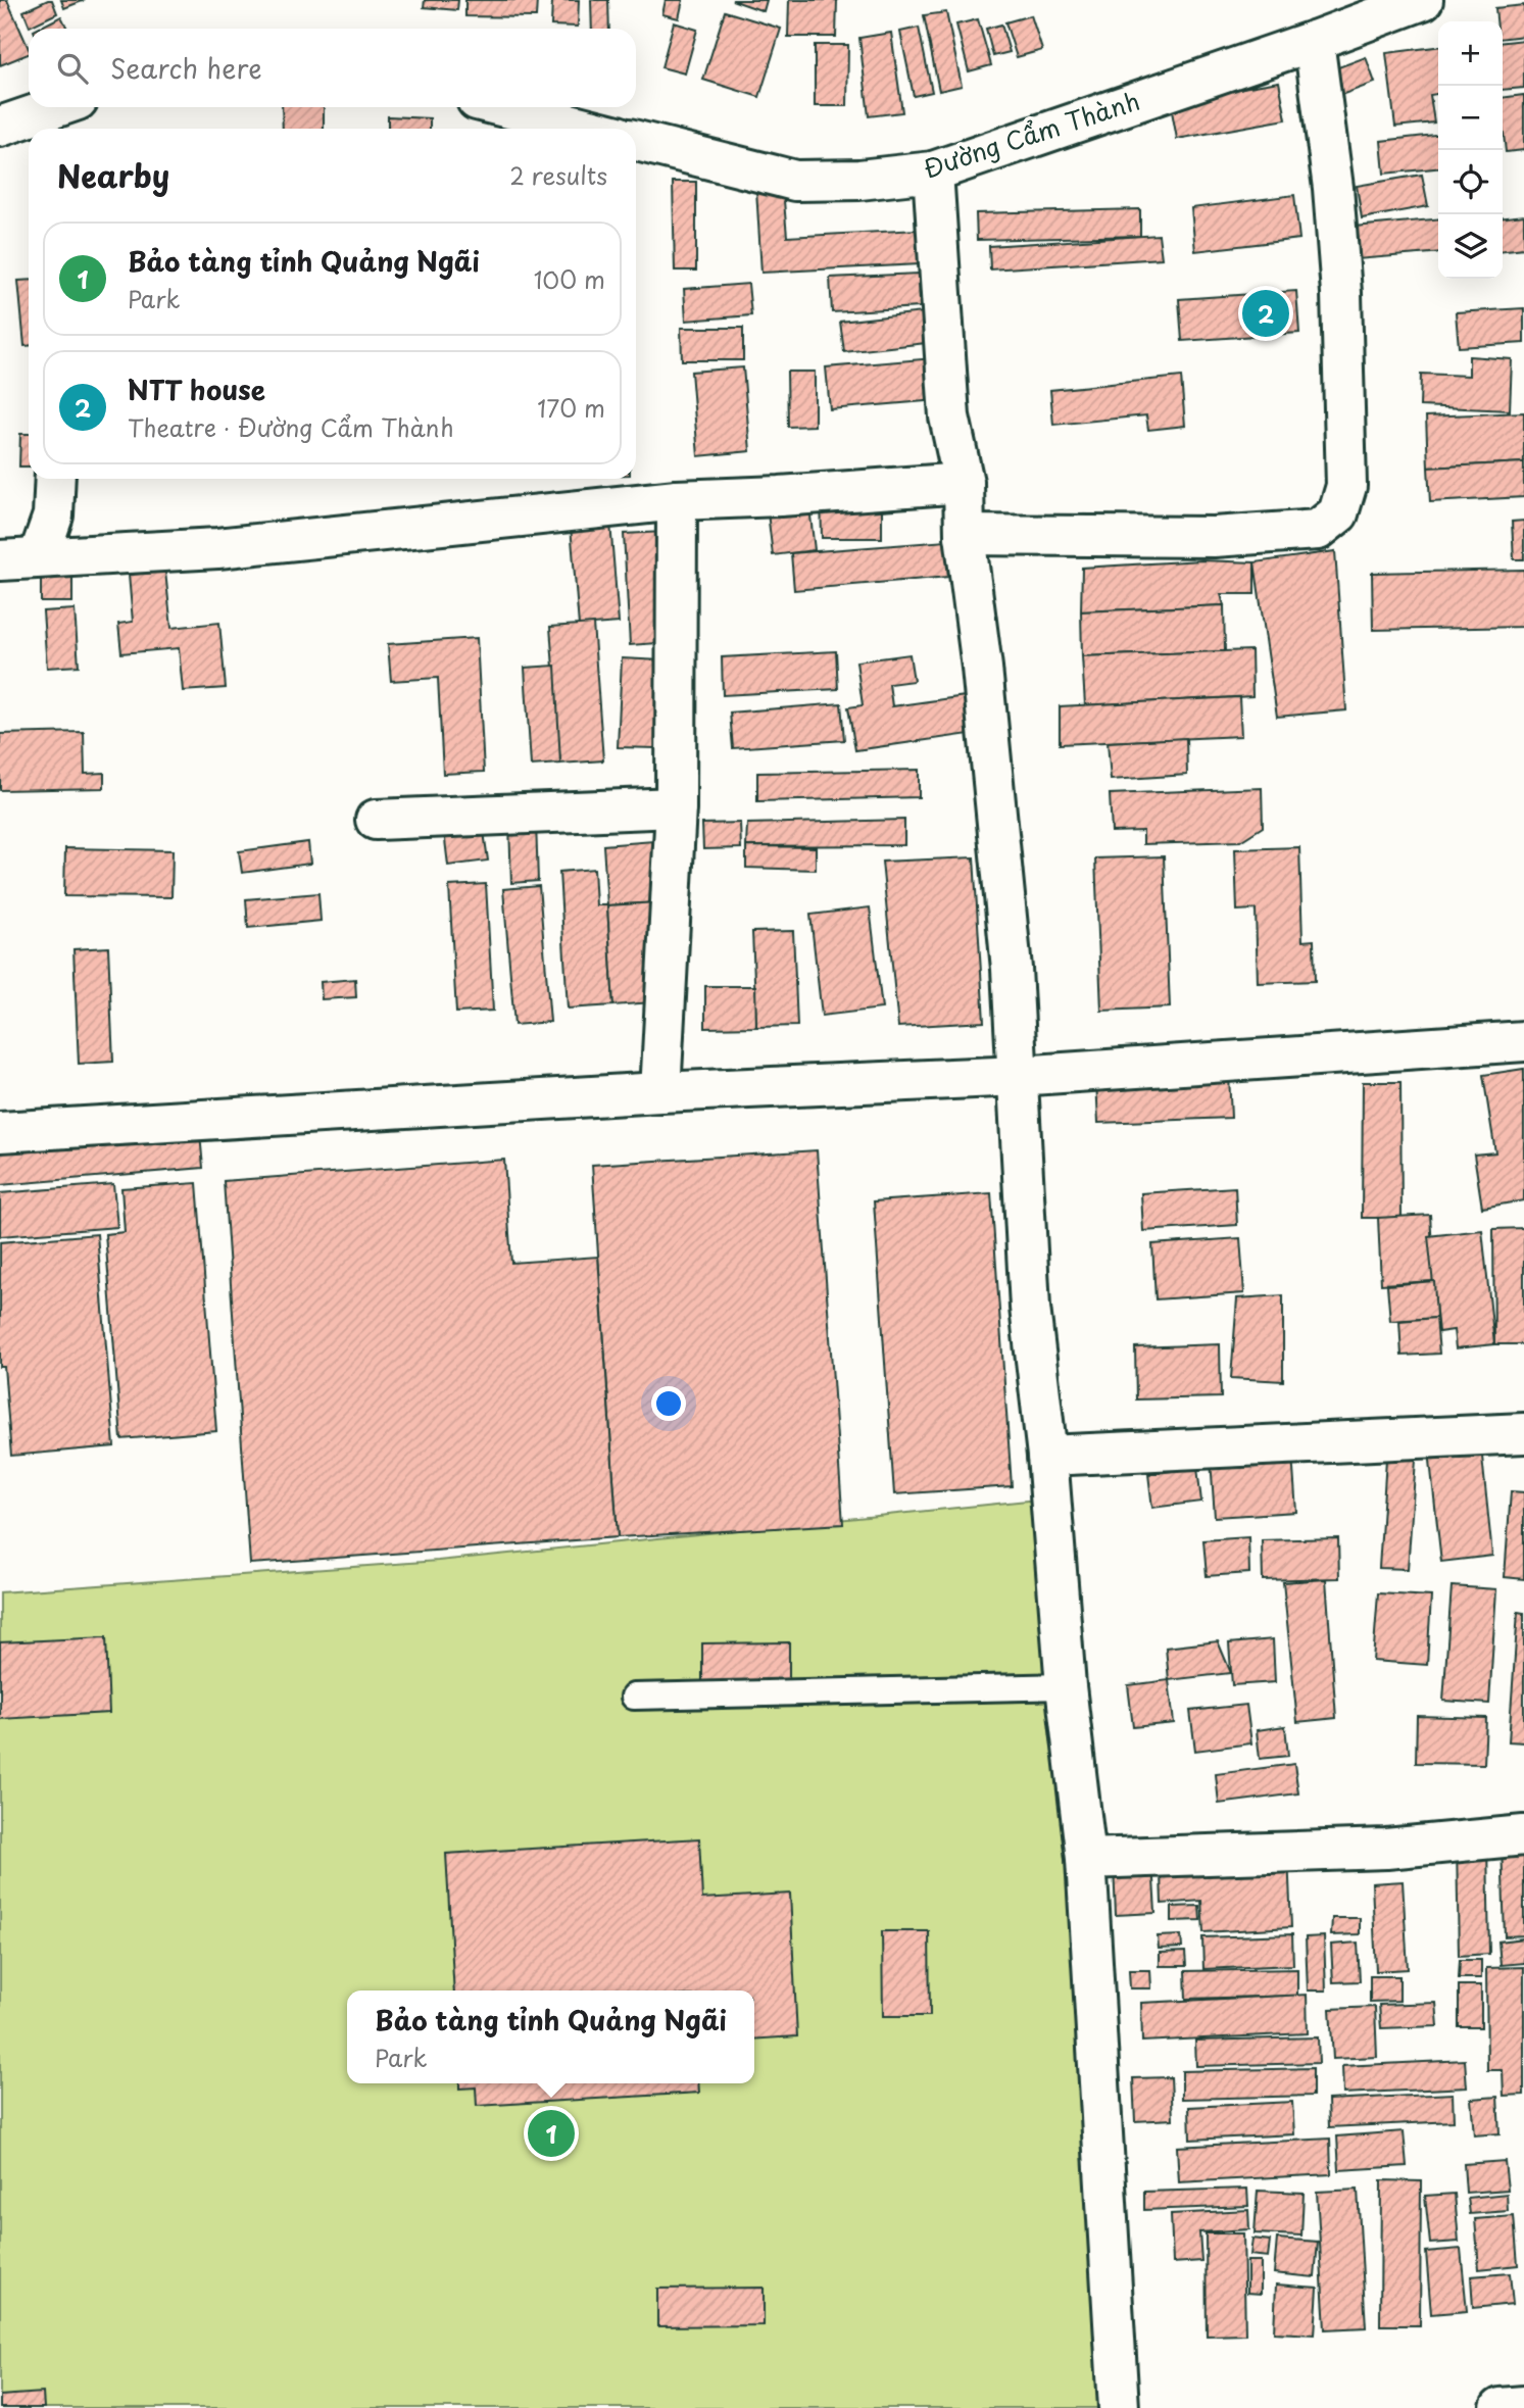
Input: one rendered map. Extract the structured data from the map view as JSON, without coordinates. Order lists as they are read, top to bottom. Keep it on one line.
{"streets":{"street":["Đường Cẩm Thành"]},"page":{"map_buttons":["+","−"],"search":"Search here","heading":["Nearby","2 results"],"list":[{"mark":"1","name":"Bảo tàng tỉnh Quảng Ngãi","note":"Park","value":"100 m"},{"mark":"2","name":"NTT house","note":"Theatre · Đường Cẩm Thành","value":"170 m"}],"pins":["2","1"],"popup":["Bảo tàng tỉnh Quảng Ngãi","Park"]}}
